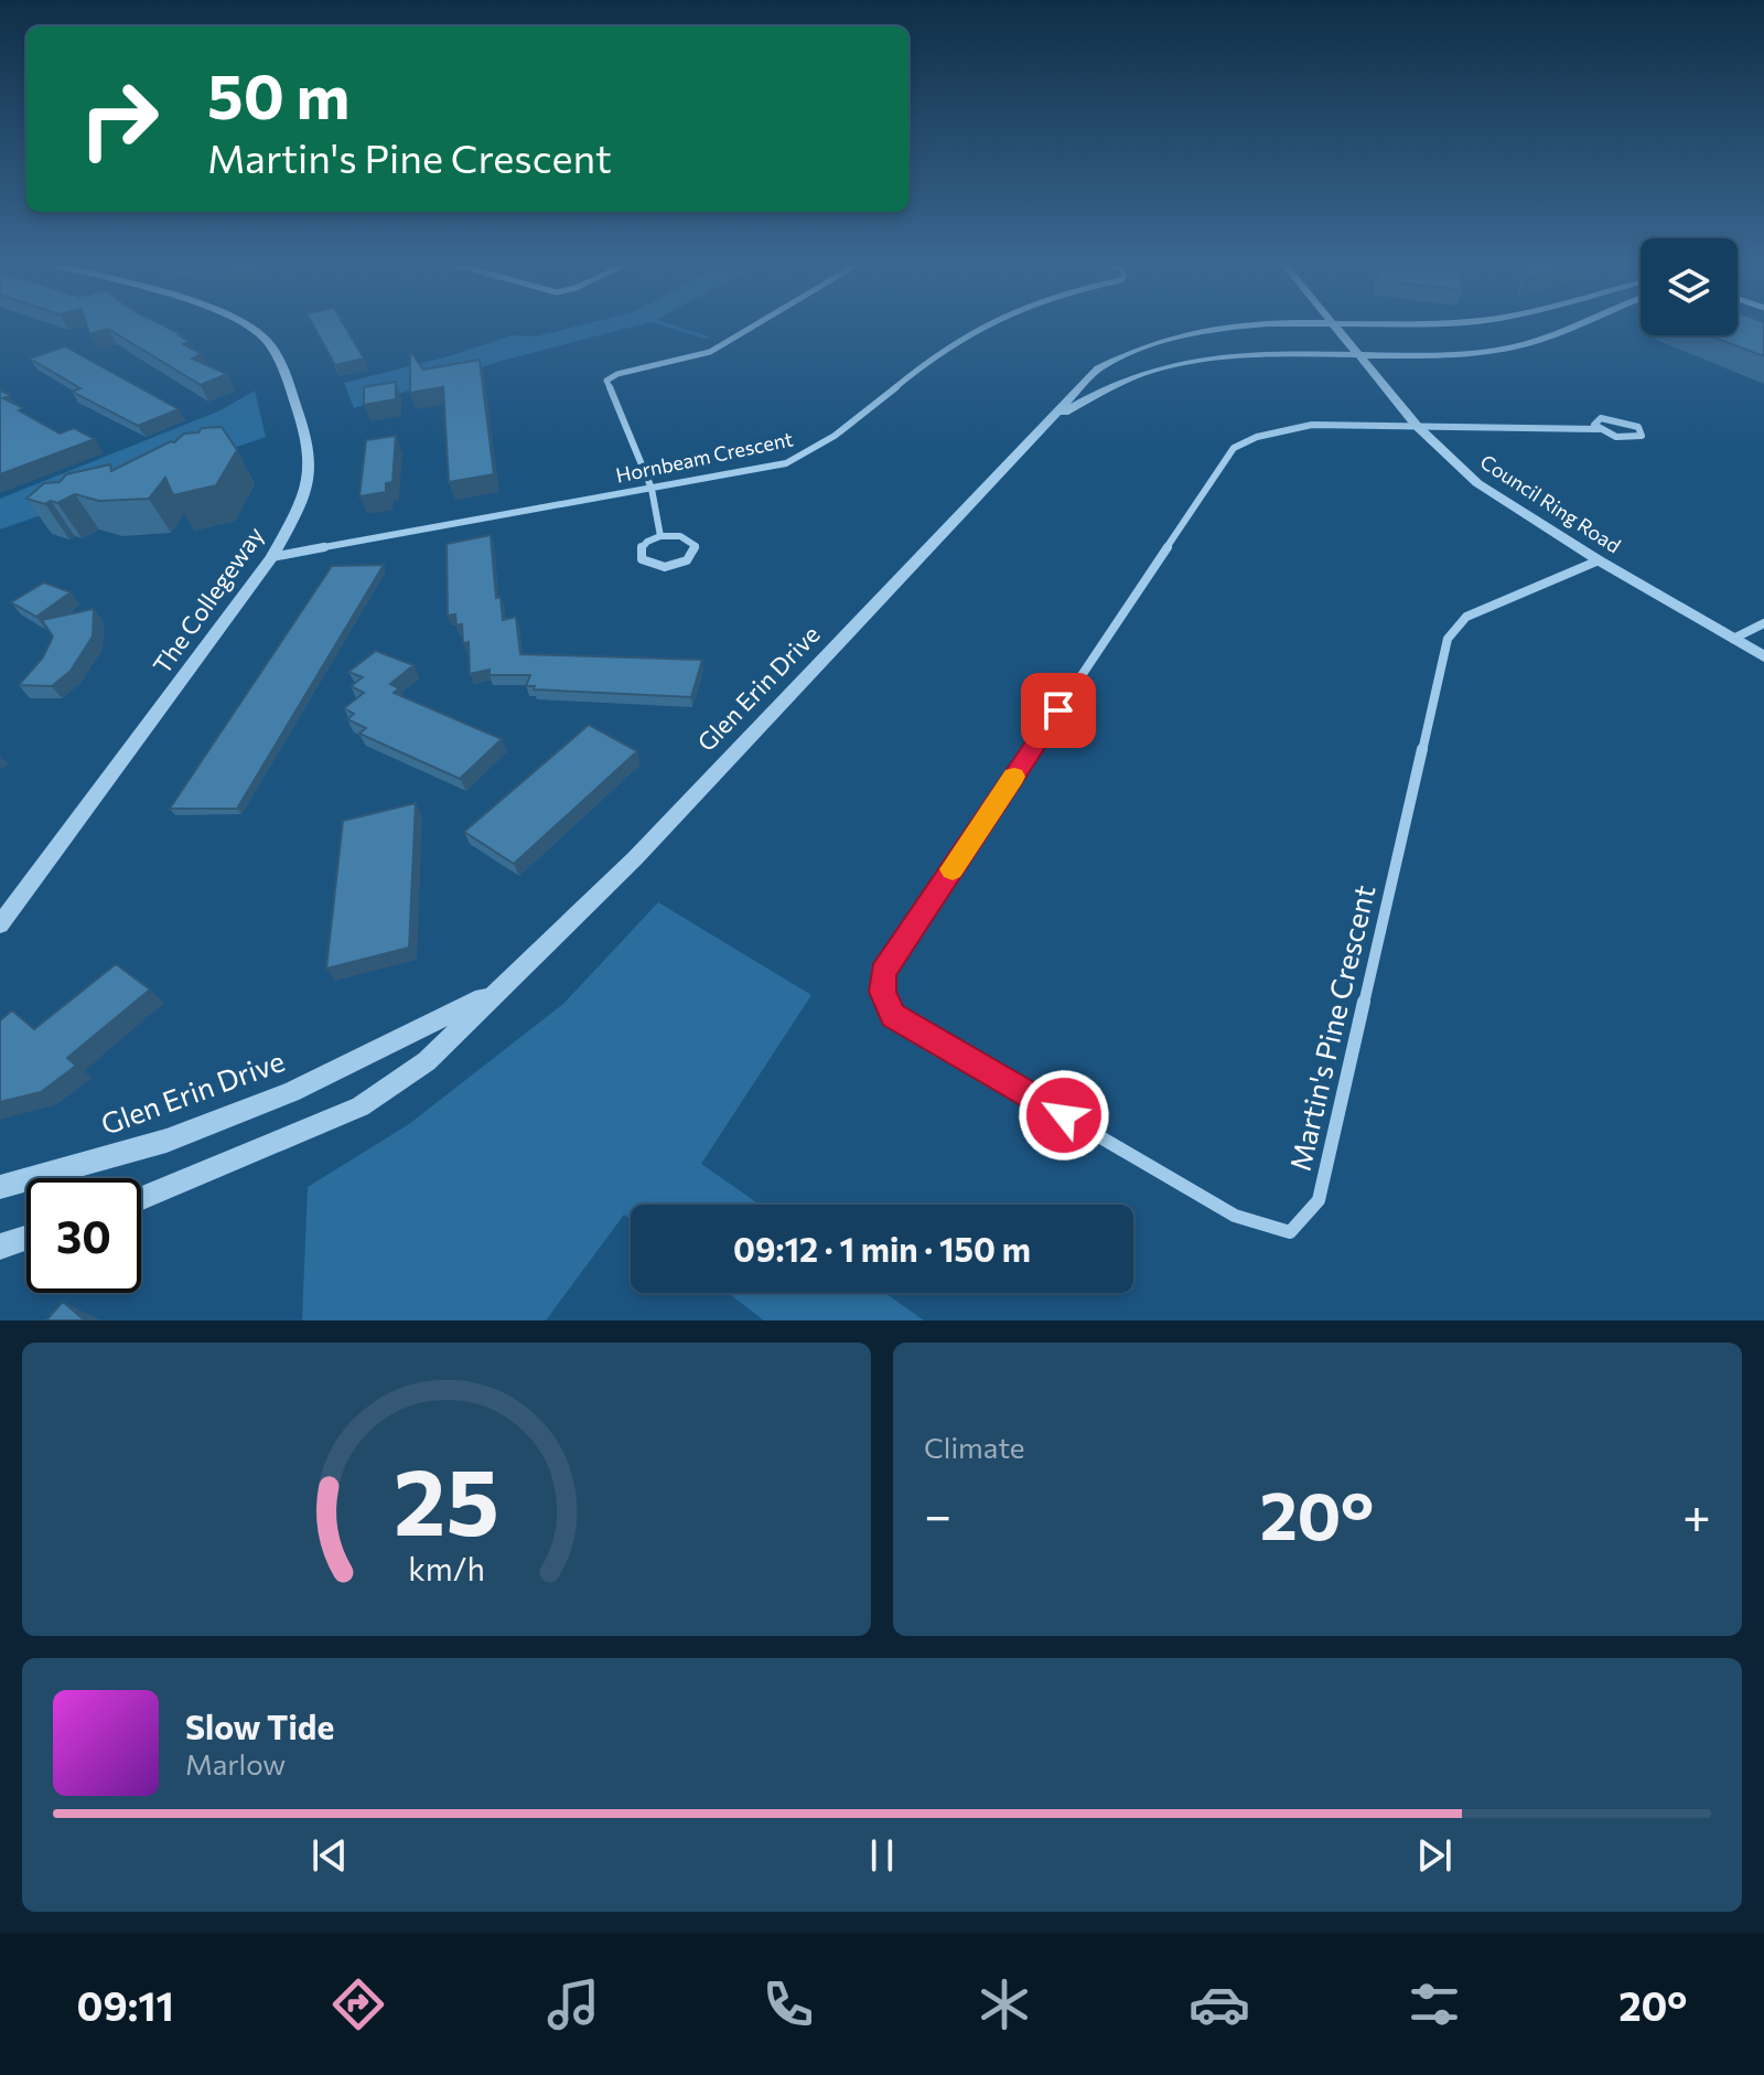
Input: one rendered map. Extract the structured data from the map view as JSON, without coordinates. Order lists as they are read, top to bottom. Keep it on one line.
{"streets":{"street":["Hornbeam Crescent","Council Ring Road","The Collegeway","Glen Erin Drive","Martin's Pine Crescent"]},"crossings":[["Hornbeam Crescent","The Collegeway"],["Council Ring Road","Glen Erin Drive"],["Council Ring Road","Martin's Pine Crescent"]],"page":{"turn":["50 m","Martin's Pine Crescent"],"limit":"30","trip":"09:12 · 1 min · 150 m","tile":"Climate","heat":["−","20°","+"],"song":["Slow Tide","Marlow"],"tabs":["09:11","20°"],"gauge":["25","km/h"]}}
